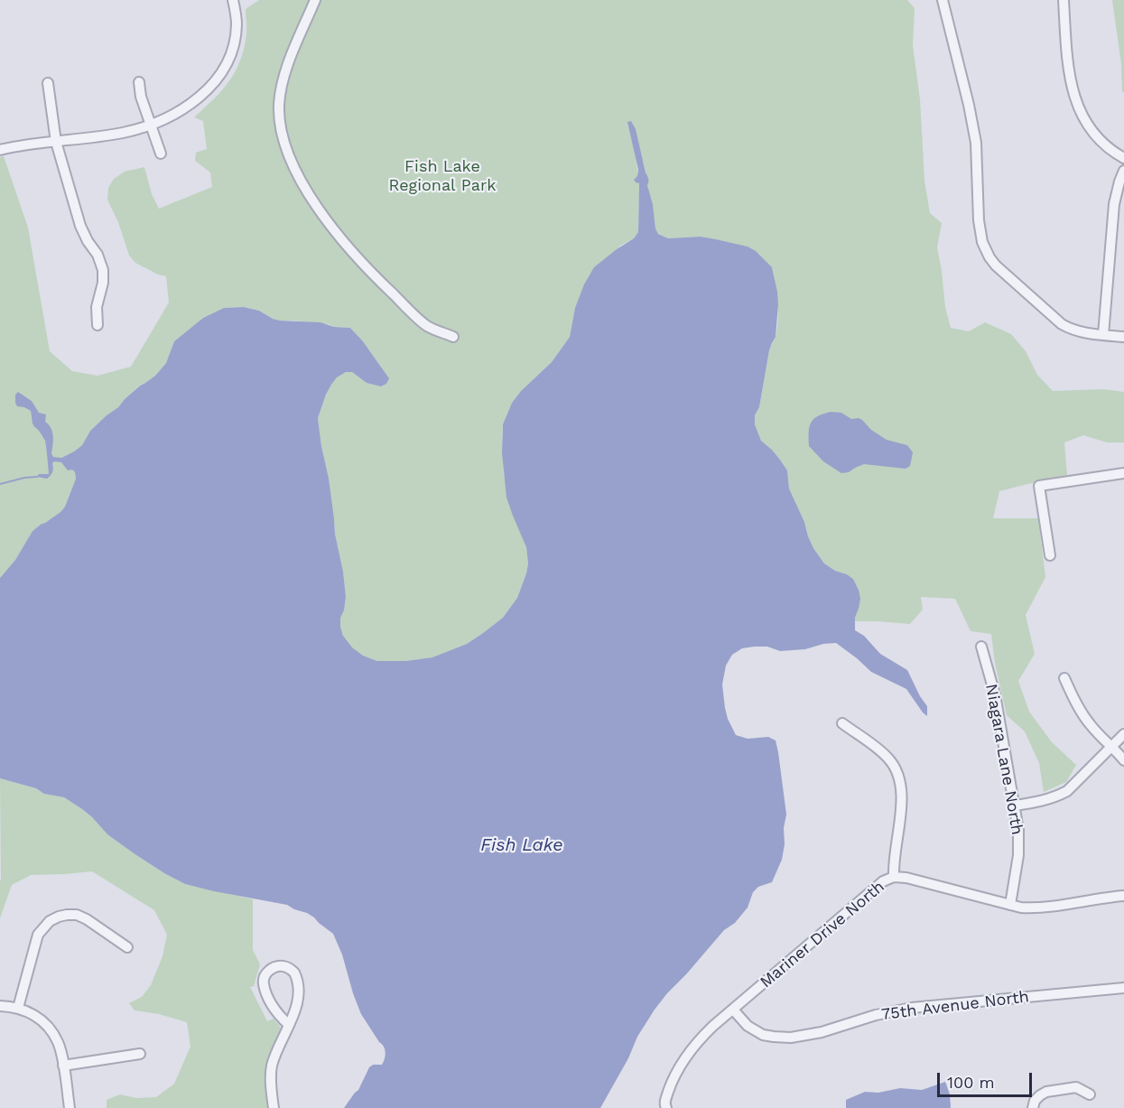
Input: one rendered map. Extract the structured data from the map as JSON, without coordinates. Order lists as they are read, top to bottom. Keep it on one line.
{"streets":{"street":["Niagara Lane North","Mariner Drive North","75th Avenue North"]},"crossings":[["Mariner Drive North","75th Avenue North"]],"water":["Fish Lake"],"parks":["Fish Lake Regional Park"],"scale_bar":"100 m"}
